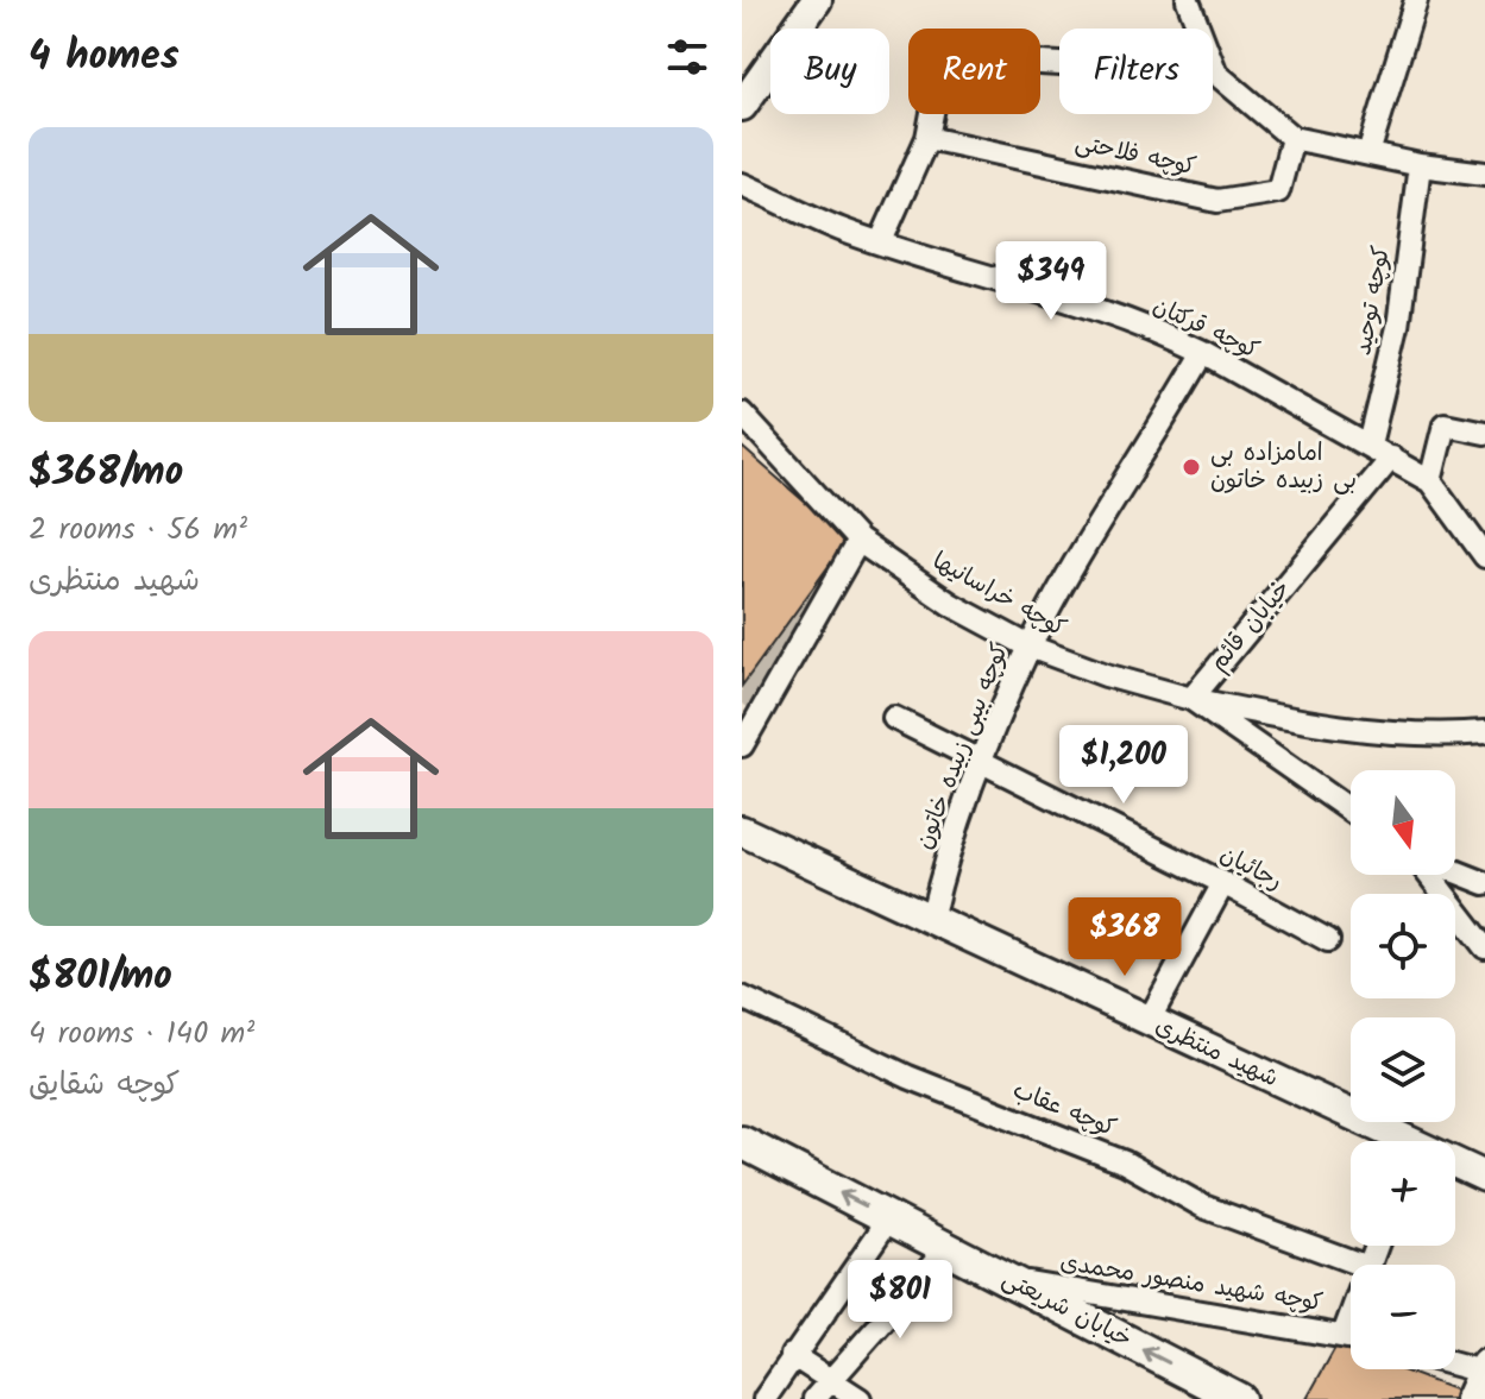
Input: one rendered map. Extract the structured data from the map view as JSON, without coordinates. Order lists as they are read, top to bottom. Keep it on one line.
{"streets":{"main road":["خیابان شریعتی"],"street":["کوچه فلاحتی","کوچه توحید","کوچه قرکتان","کوچه خراسانیها","خیابان قائم","کوچه بیبی زبیده خاتون","رجائیان","شهید منتظری","کوچه عقاب","کوچه شهید منصور محمدی"]},"crossings":[["کوچه توحید","کوچه قرکتان"],["کوچه قرکتان","خیابان قائم"],["کوچه قرکتان","کوچه بیبی زبیده خاتون"],["کوچه خراسانیها","خیابان قائم"],["کوچه خراسانیها","کوچه بیبی زبیده خاتون"],["کوچه بیبی زبیده خاتون","رجائیان"],["کوچه بیبی زبیده خاتون","شهید منتظری"],["کوچه شهید منصور محمدی","خیابان شریعتی"]],"one_way":["خیابان شریعتی"],"places":["امامزاده بی بی زبیده خاتون"],"north":"bottom","page":{"heading":"4 homes","chip":["Buy","Rent","Filters"],"list":[{"name":"$368/mo","note":"2 rooms · 56 m² · شهید منتظری"},{"name":"$801/mo","note":"4 rooms · 140 m² · کوچه شقایق"}],"price":["$349","$1,200","$368","$801"],"map_buttons":["+","−"]}}
